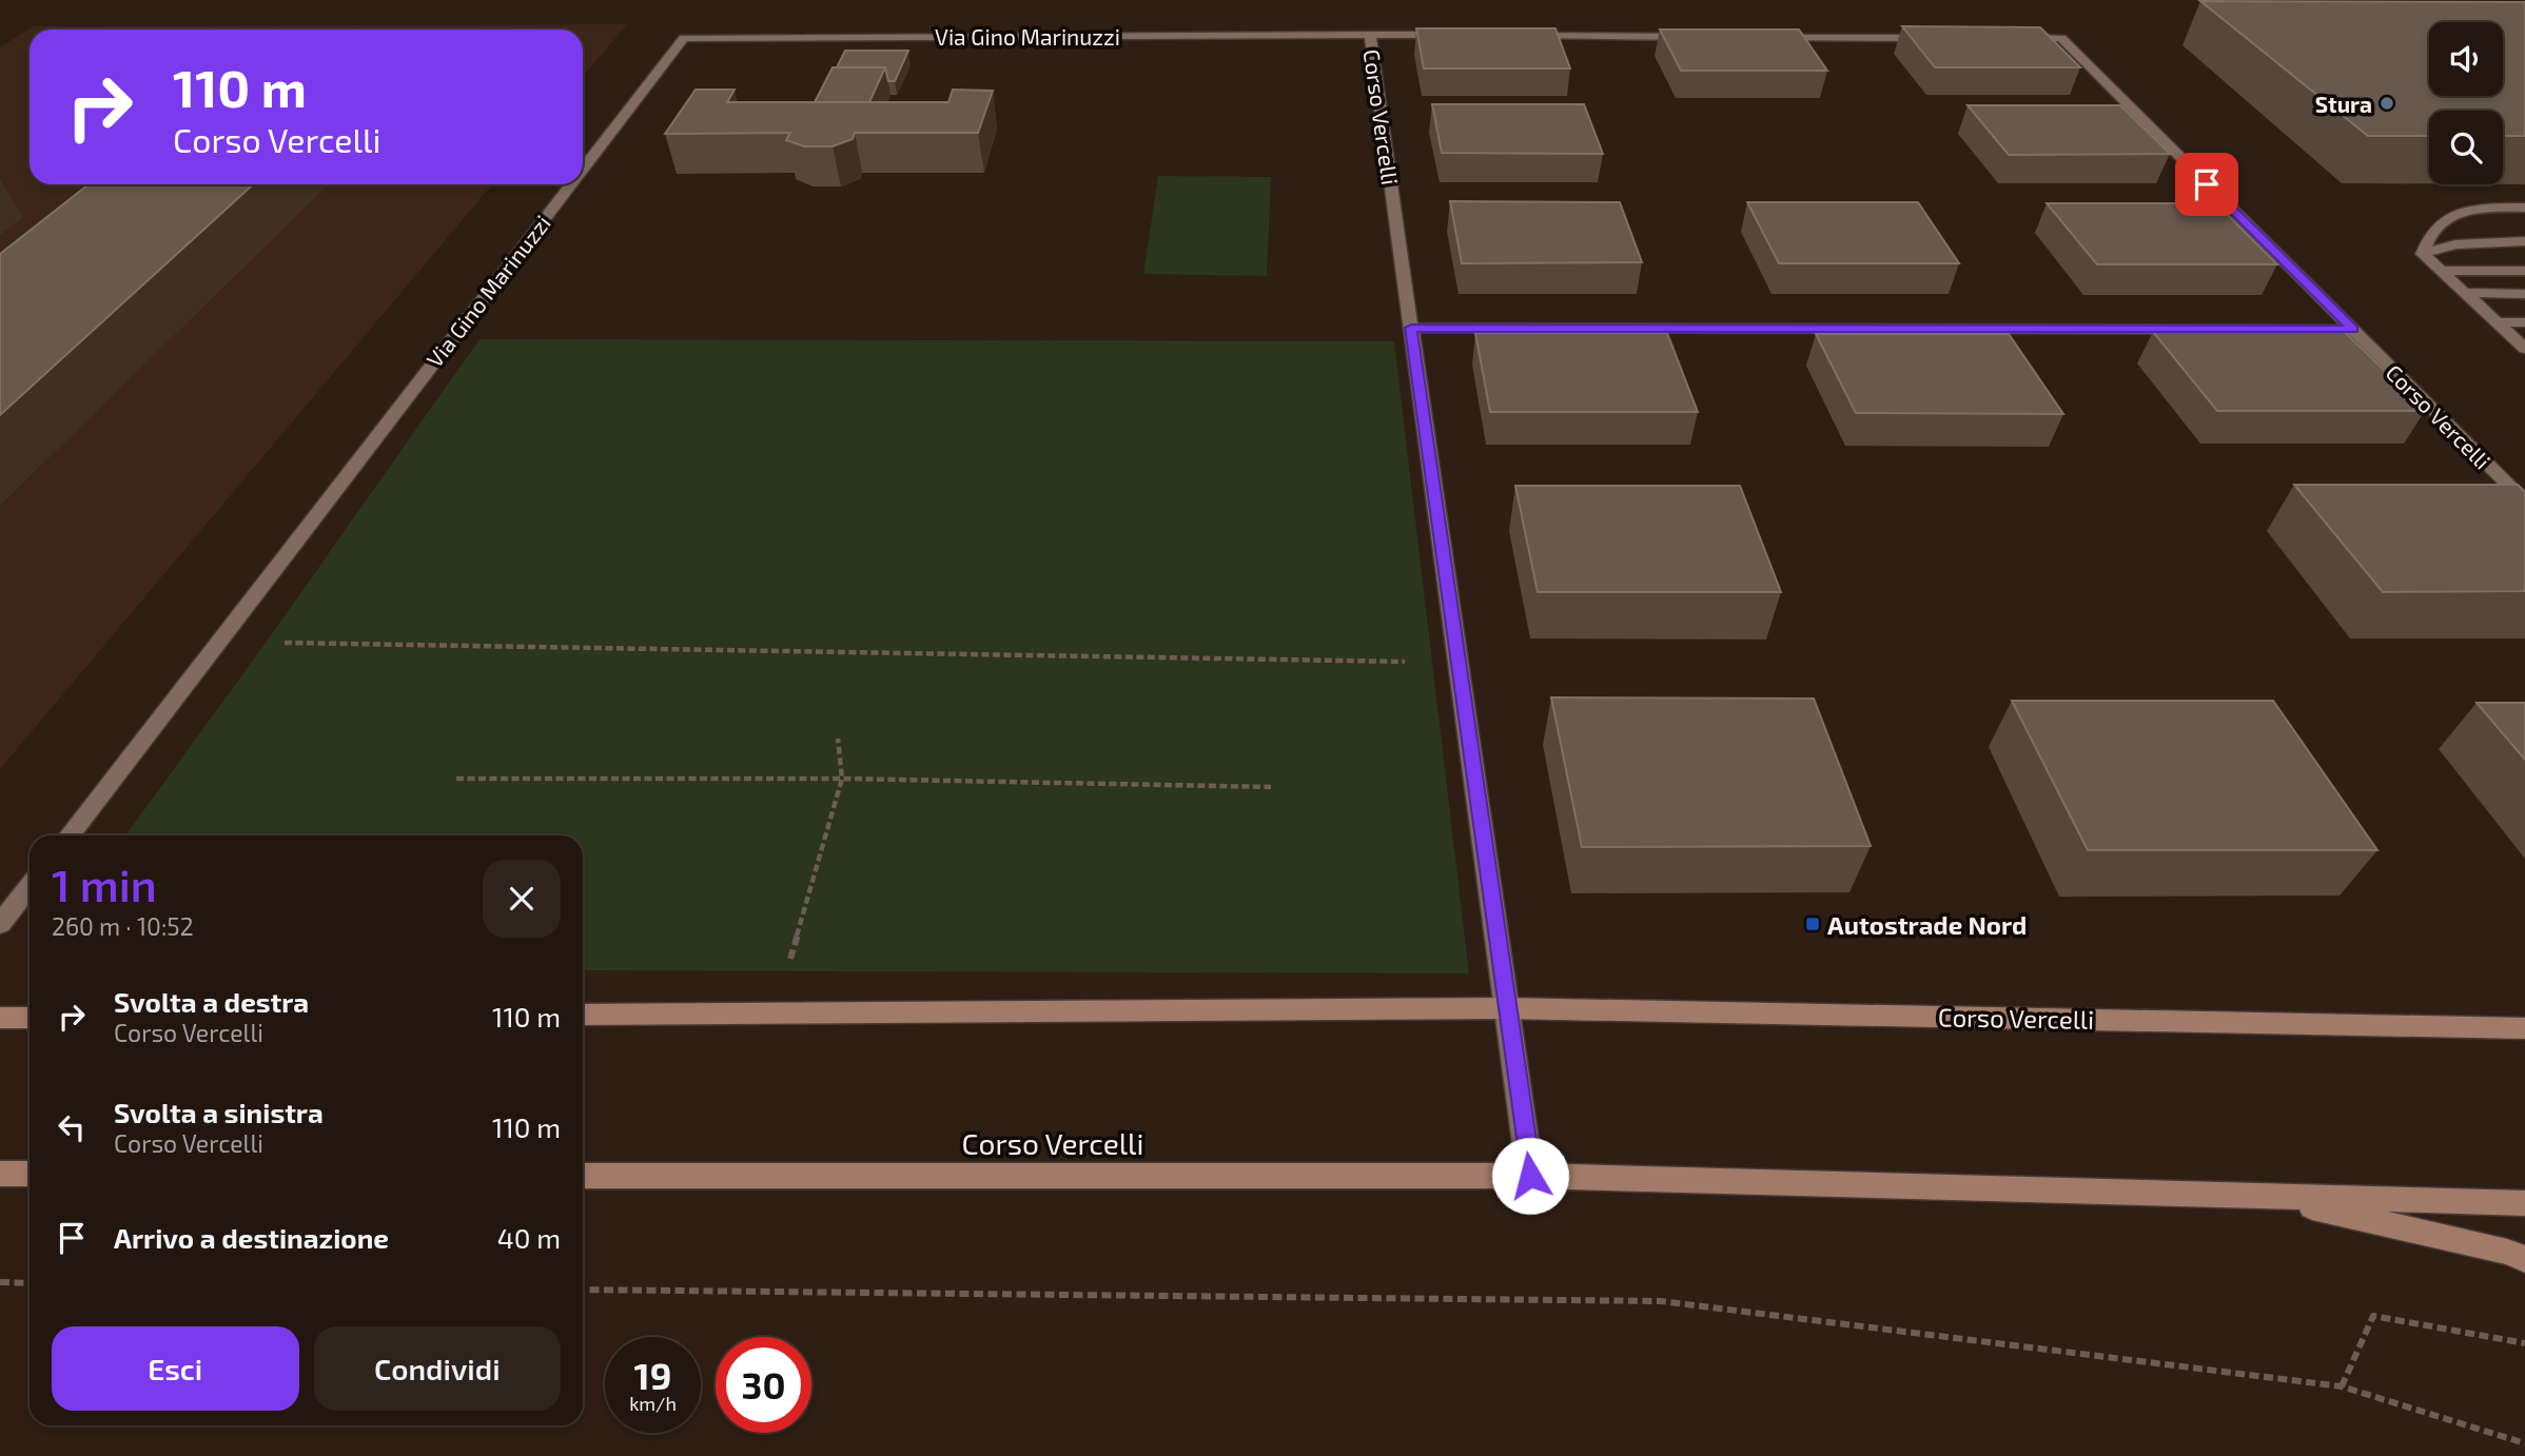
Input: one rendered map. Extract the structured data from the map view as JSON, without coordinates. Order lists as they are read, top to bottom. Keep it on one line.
{"streets":{"main road":["Corso Vercelli"],"street":["Via Gino Marinuzzi"]},"crossings":[["Via Gino Marinuzzi","Corso Vercelli"]],"places":{"other":["Stura"],"transit":["Autostrade Nord"]},"page":{"turn":["110 m","Corso Vercelli"],"heading":["1 min","260 m · 10:52"],"list":[{"name":"Svolta a destra","note":"Corso Vercelli","value":"110 m"},{"name":"Svolta a sinistra","note":"Corso Vercelli","value":"110 m"},{"name":"Arrivo a destinazione","value":"40 m"}],"buttons":["Esci","Condividi"],"speed":"19 km/h","limit":"30"}}
